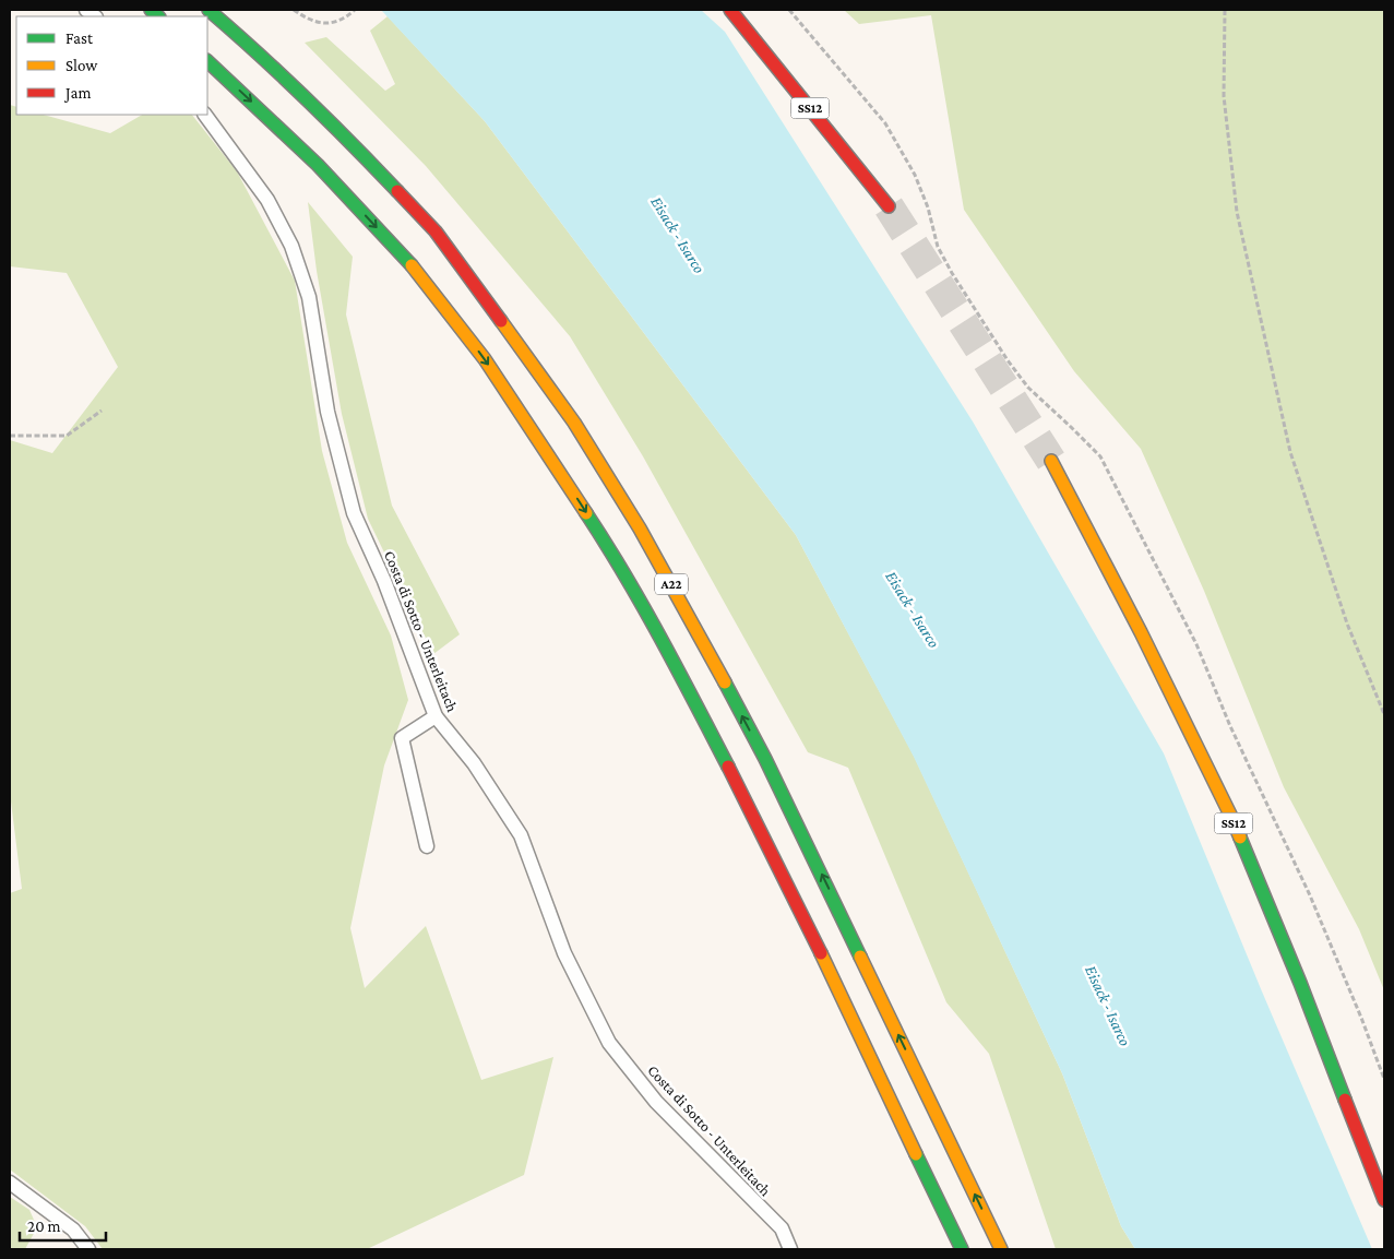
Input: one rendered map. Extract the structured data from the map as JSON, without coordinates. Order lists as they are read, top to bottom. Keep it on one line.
{"streets":{"main road":["SS12","A22"],"lane":["Costa di Sotto - Unterleitach"]},"water":["Eisack - Isarco"],"legend":["Fast","Slow","Jam"],"scale_bar":"20 m"}
